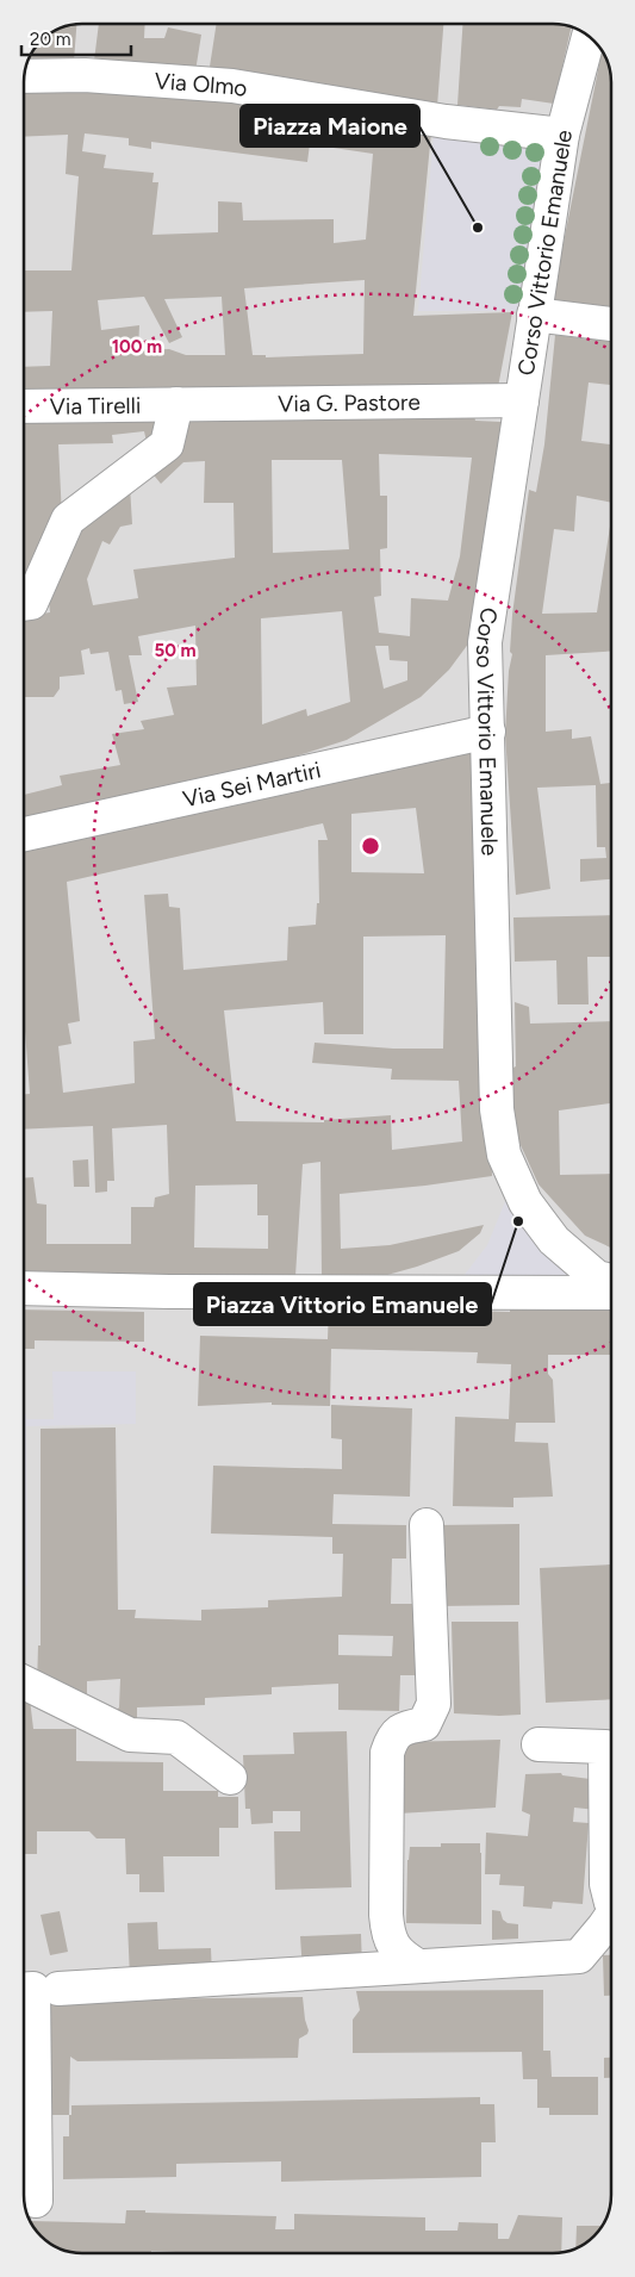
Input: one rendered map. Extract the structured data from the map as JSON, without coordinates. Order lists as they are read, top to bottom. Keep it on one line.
{"streets":{"street":["Via Olmo","Corso Vittorio Emanuele","Via G. Pastore","Via Tirelli","Via Sei Martiri"]},"crossings":[["Via Olmo","Corso Vittorio Emanuele"],["Corso Vittorio Emanuele","Via G. Pastore"],["Corso Vittorio Emanuele","Via Sei Martiri"],["Via G. Pastore","Via Tirelli"]],"places":["Piazza Maione","Piazza Vittorio Emanuele"],"scale_bar":"20 m","rings":["100 m","50 m"]}
